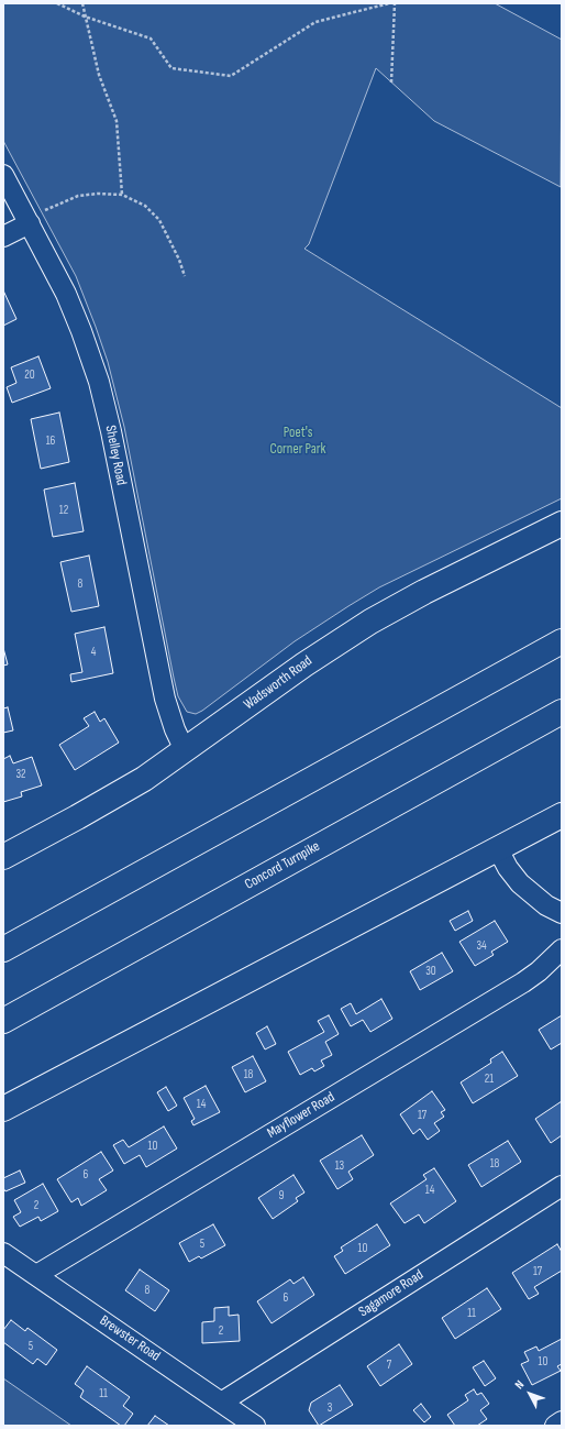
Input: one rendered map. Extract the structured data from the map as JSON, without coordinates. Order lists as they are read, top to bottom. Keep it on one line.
{"streets":{"main road":["Wadsworth Road","Concord Turnpike"],"street":["Shelley Road","Mayflower Road","Sagamore Road","Brewster Road"]},"crossings":[["Shelley Road","Wadsworth Road"],["Mayflower Road","Brewster Road"],["Sagamore Road","Brewster Road"]],"parks":["Poet's Corner Park"],"house_numbers":["20","16","12","8","4","32","34","30","18","21","14","17","10","18","13","6","14","9","2","5","10","17","8","6","11","2","5","10","7","11","3"],"north":"top left"}
